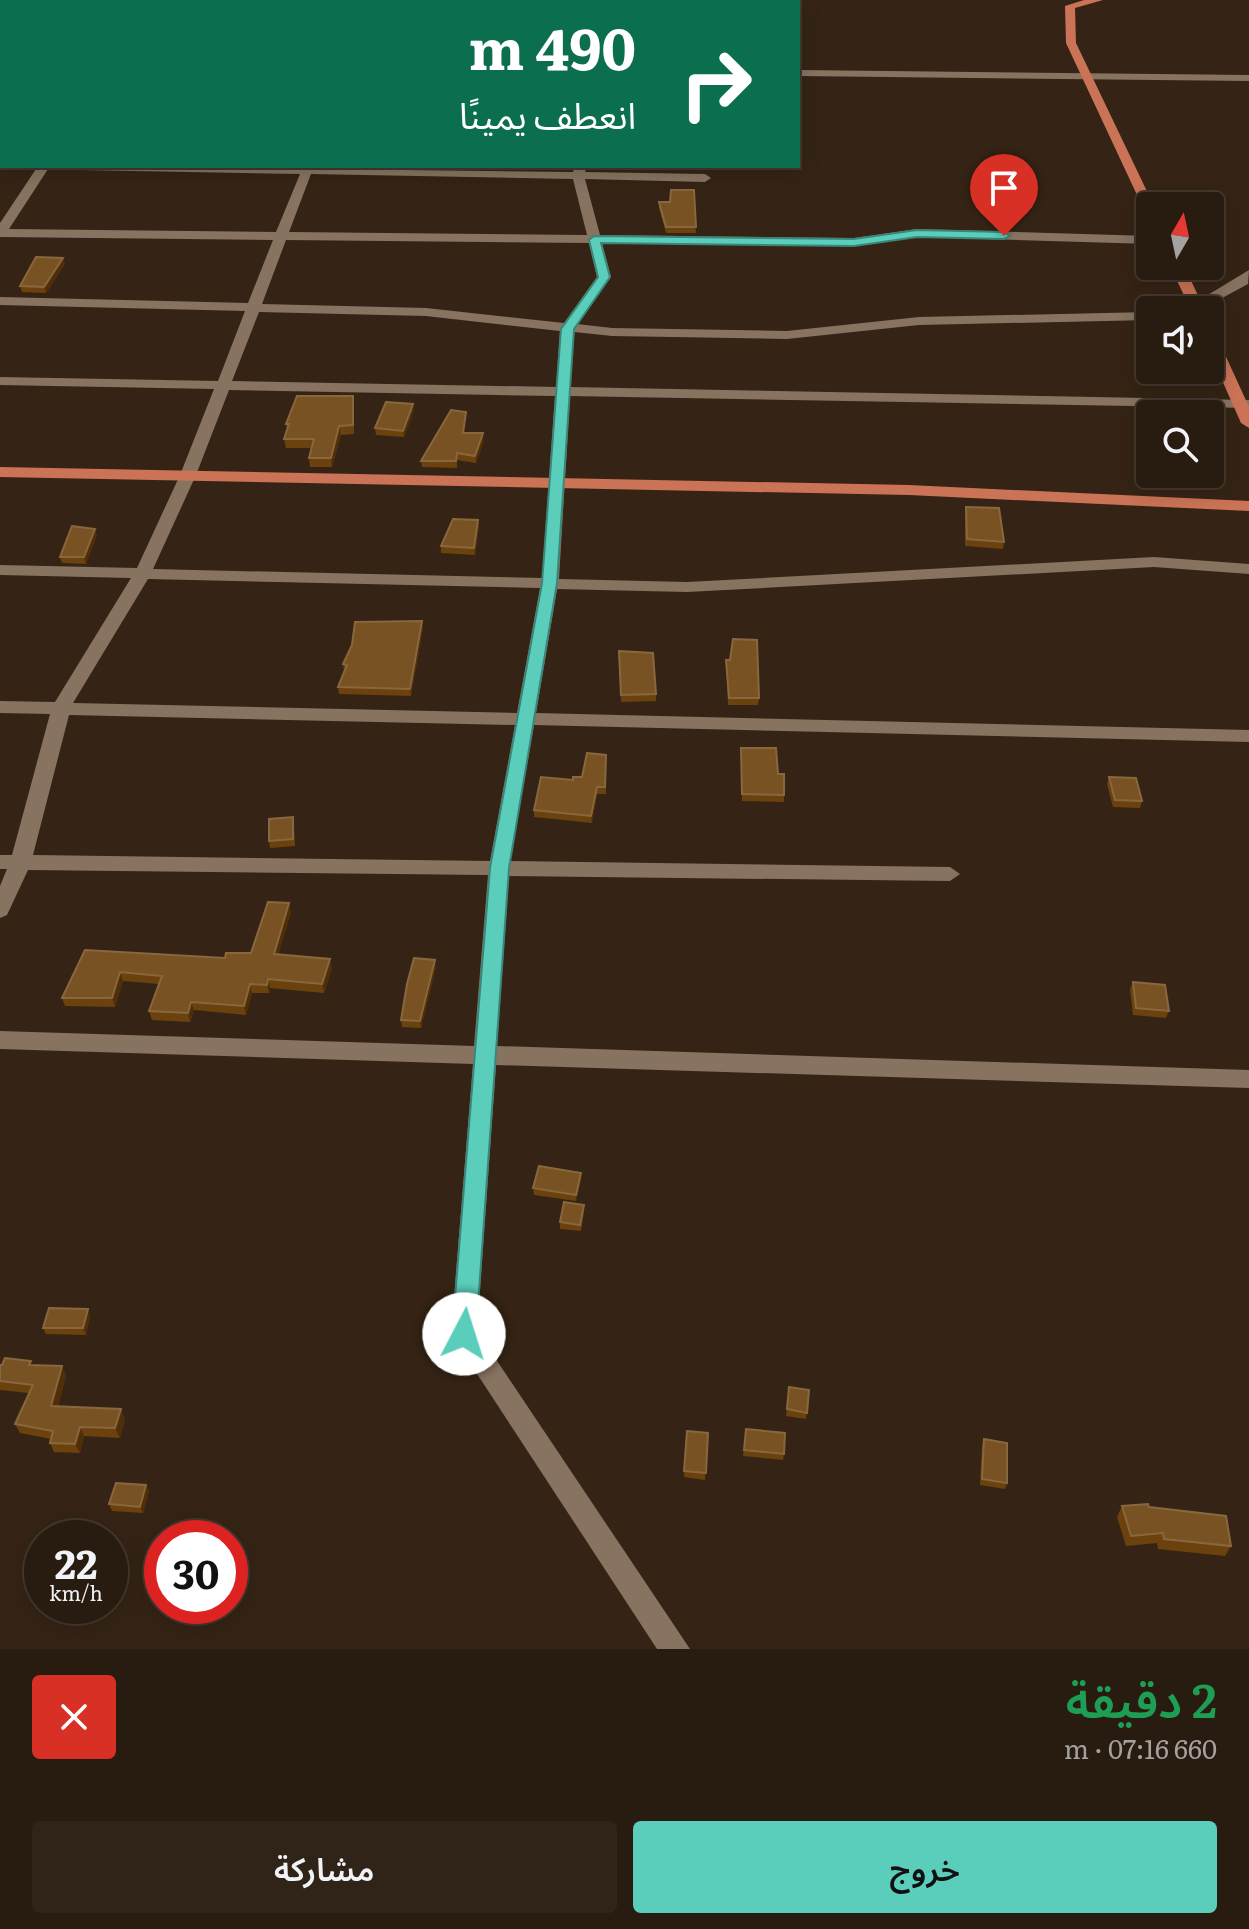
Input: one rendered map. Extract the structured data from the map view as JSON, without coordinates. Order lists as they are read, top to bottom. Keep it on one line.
{"north":"top","page":{"turn":["490 m","انعطف يمينًا"],"speed":"22 km/h","limit":"30","heading":["2 دقيقة","660 m · 07:16"],"buttons":["خروج","مشاركة"]}}
